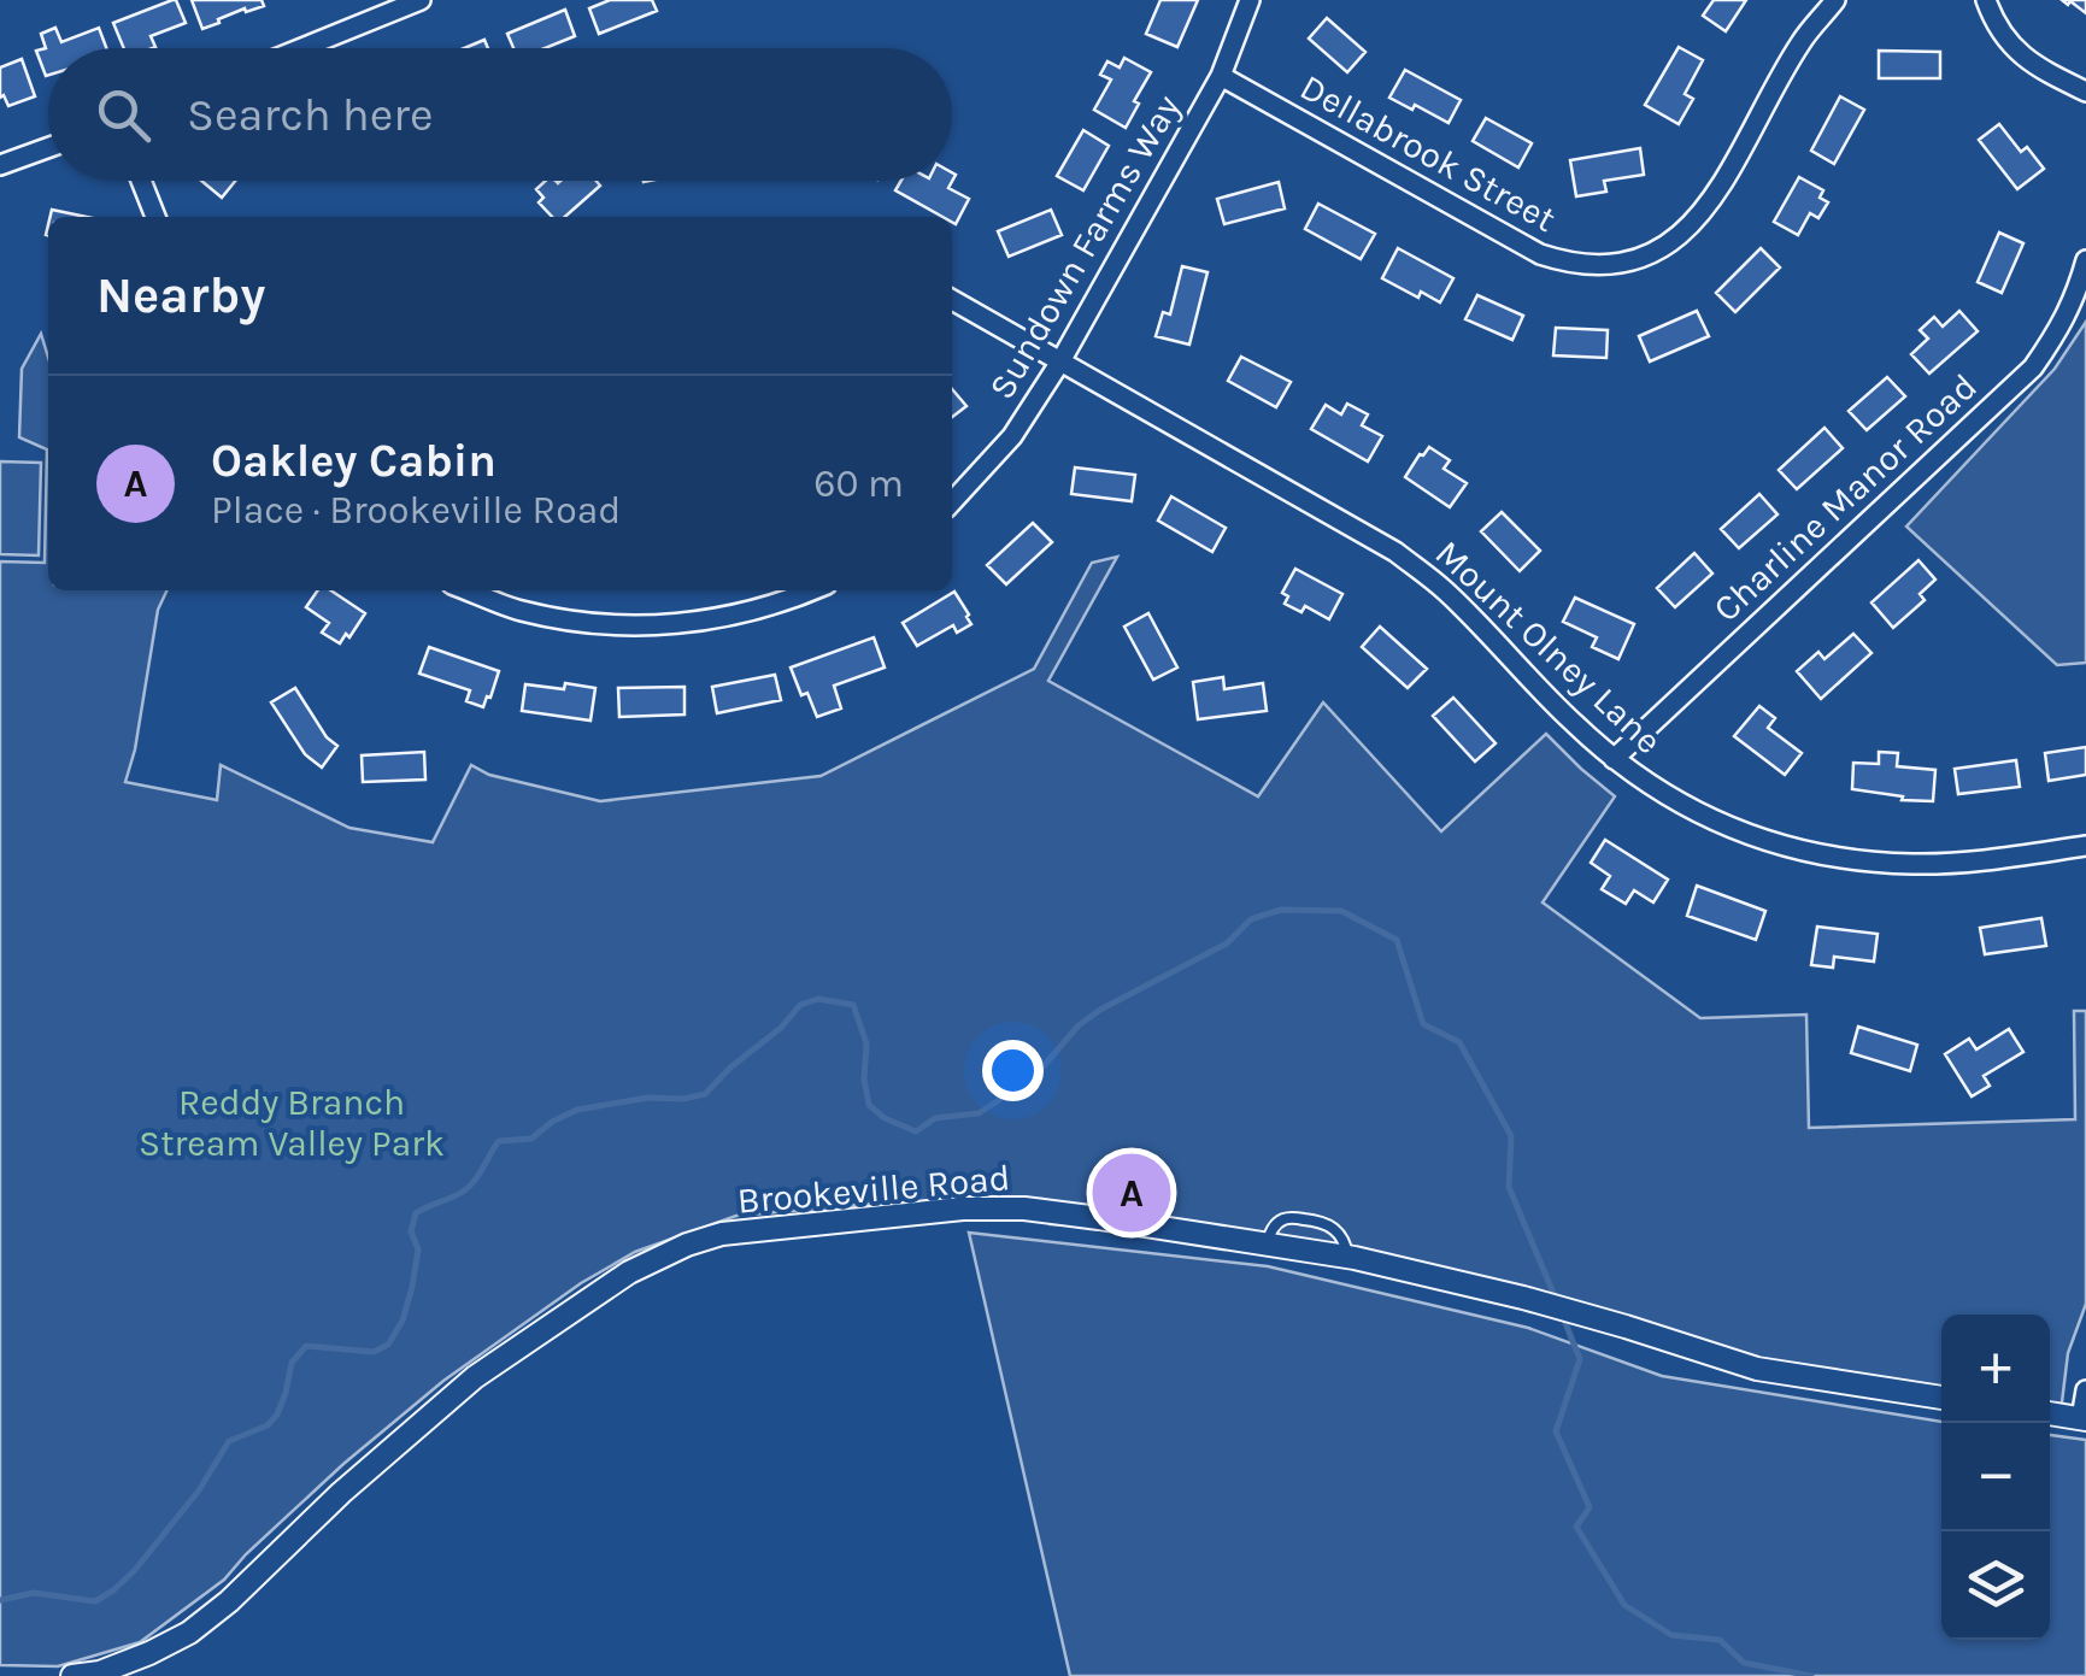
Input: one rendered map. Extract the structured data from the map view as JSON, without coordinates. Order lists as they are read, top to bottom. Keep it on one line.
{"streets":{"street":["Dellabrook Street","Sundown Farms Way","Charline Manor Road","Mount Olney Lane","Brookeville Road"]},"crossings":[["Dellabrook Street","Sundown Farms Way"],["Sundown Farms Way","Mount Olney Lane"],["Charline Manor Road","Mount Olney Lane"]],"parks":["Reddy Branch Stream Valley Park"],"page":{"search":"Search here","heading":"Nearby","list":[{"mark":"A","name":"Oakley Cabin","note":"Place · Brookeville Road","value":"60 m"}],"pins":"A","map_buttons":["+","−"]}}
